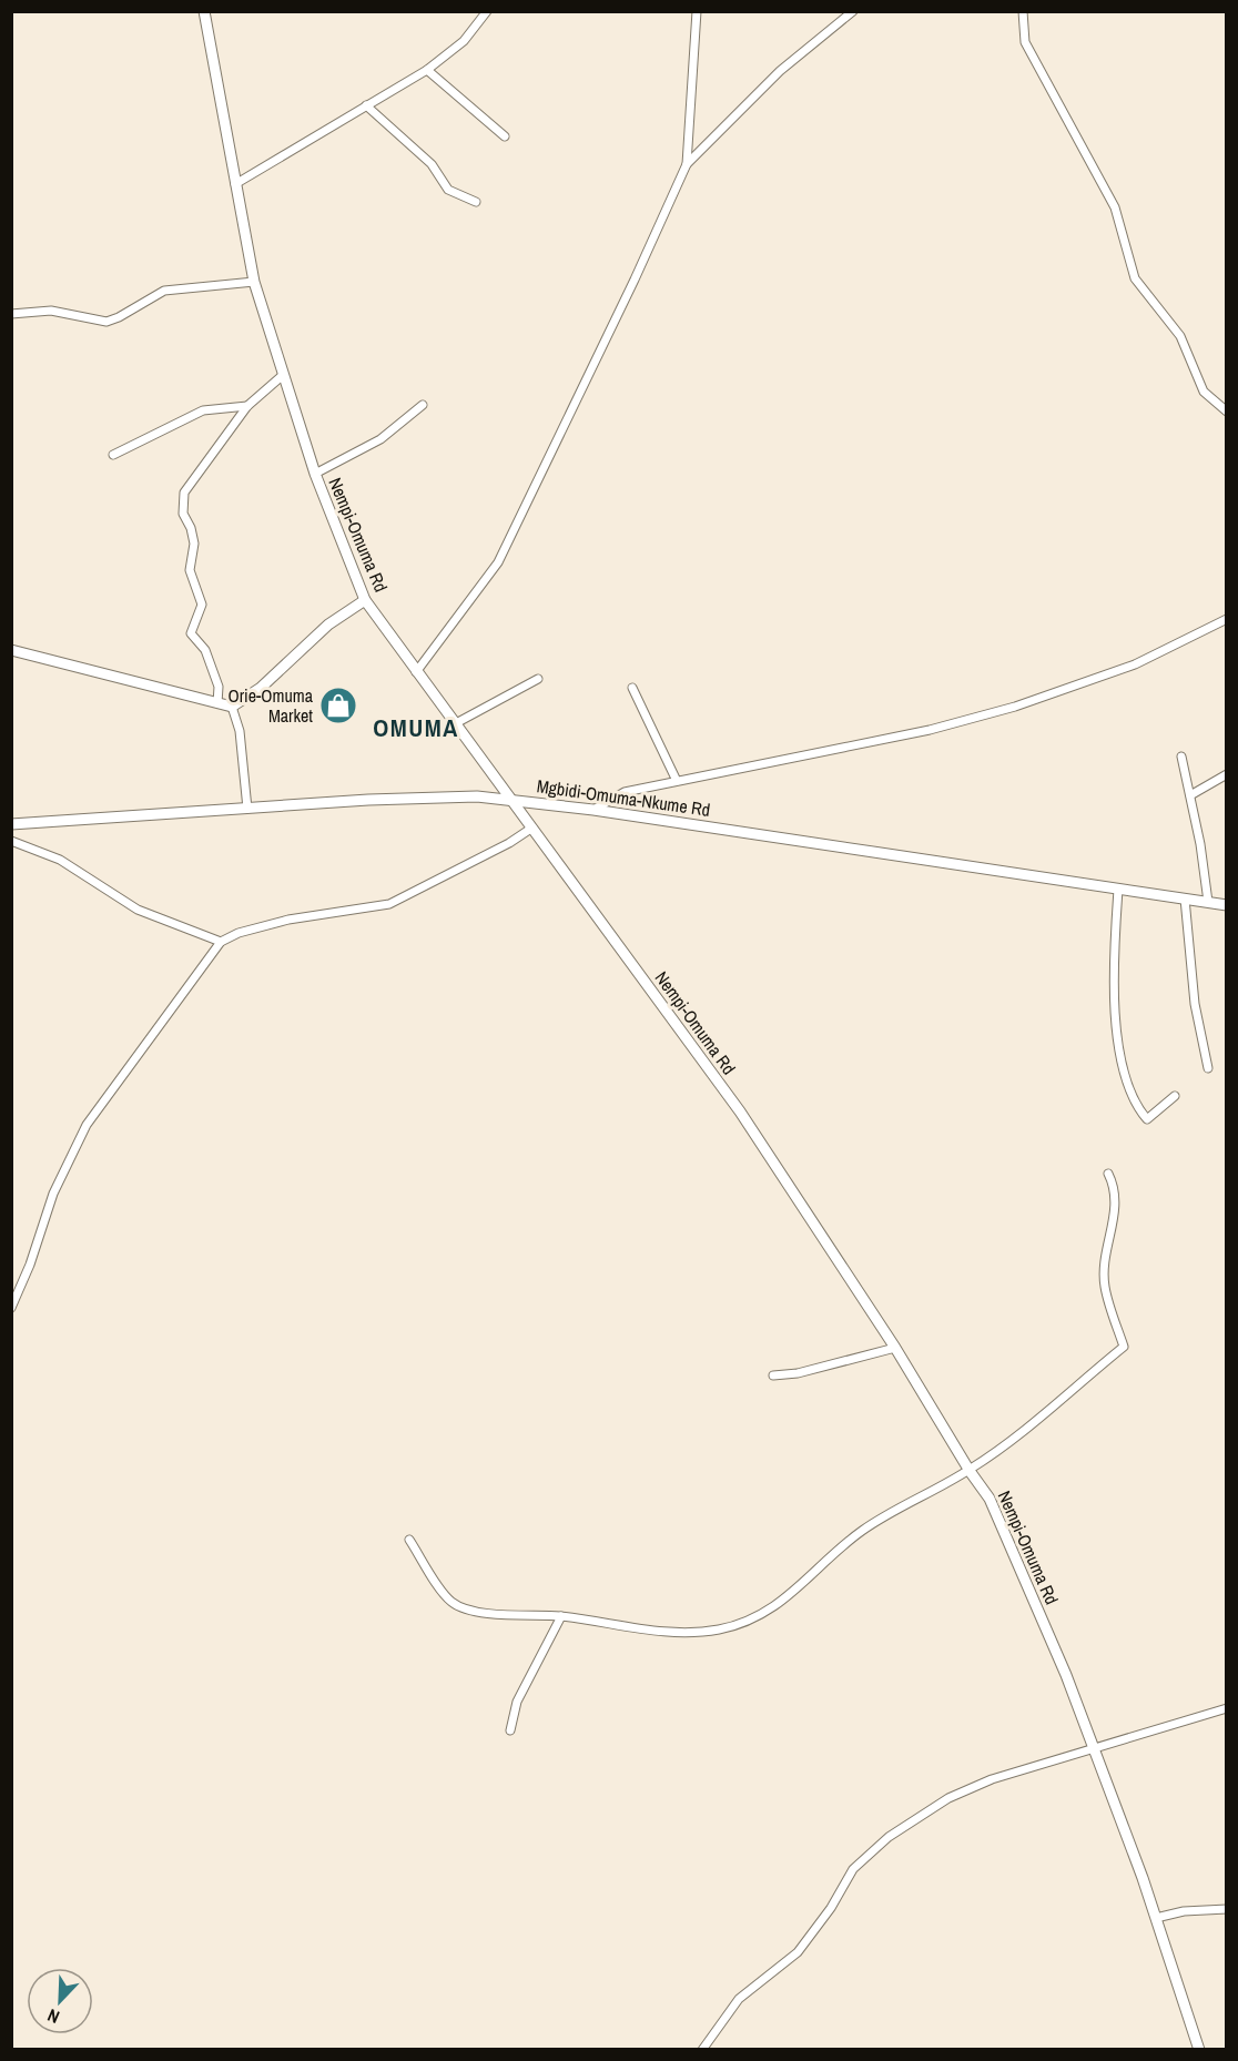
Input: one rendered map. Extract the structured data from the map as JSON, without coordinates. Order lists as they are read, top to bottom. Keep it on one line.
{"streets":{"street":["Nempi-Omuma Rd","Mgbidi-Omuma-Nkume Rd"]},"crossings":[["Nempi-Omuma Rd","Mgbidi-Omuma-Nkume Rd"]],"districts":["OMUMA"],"places":{"shop":["Orie-Omuma Market"]},"north":"bottom left"}
